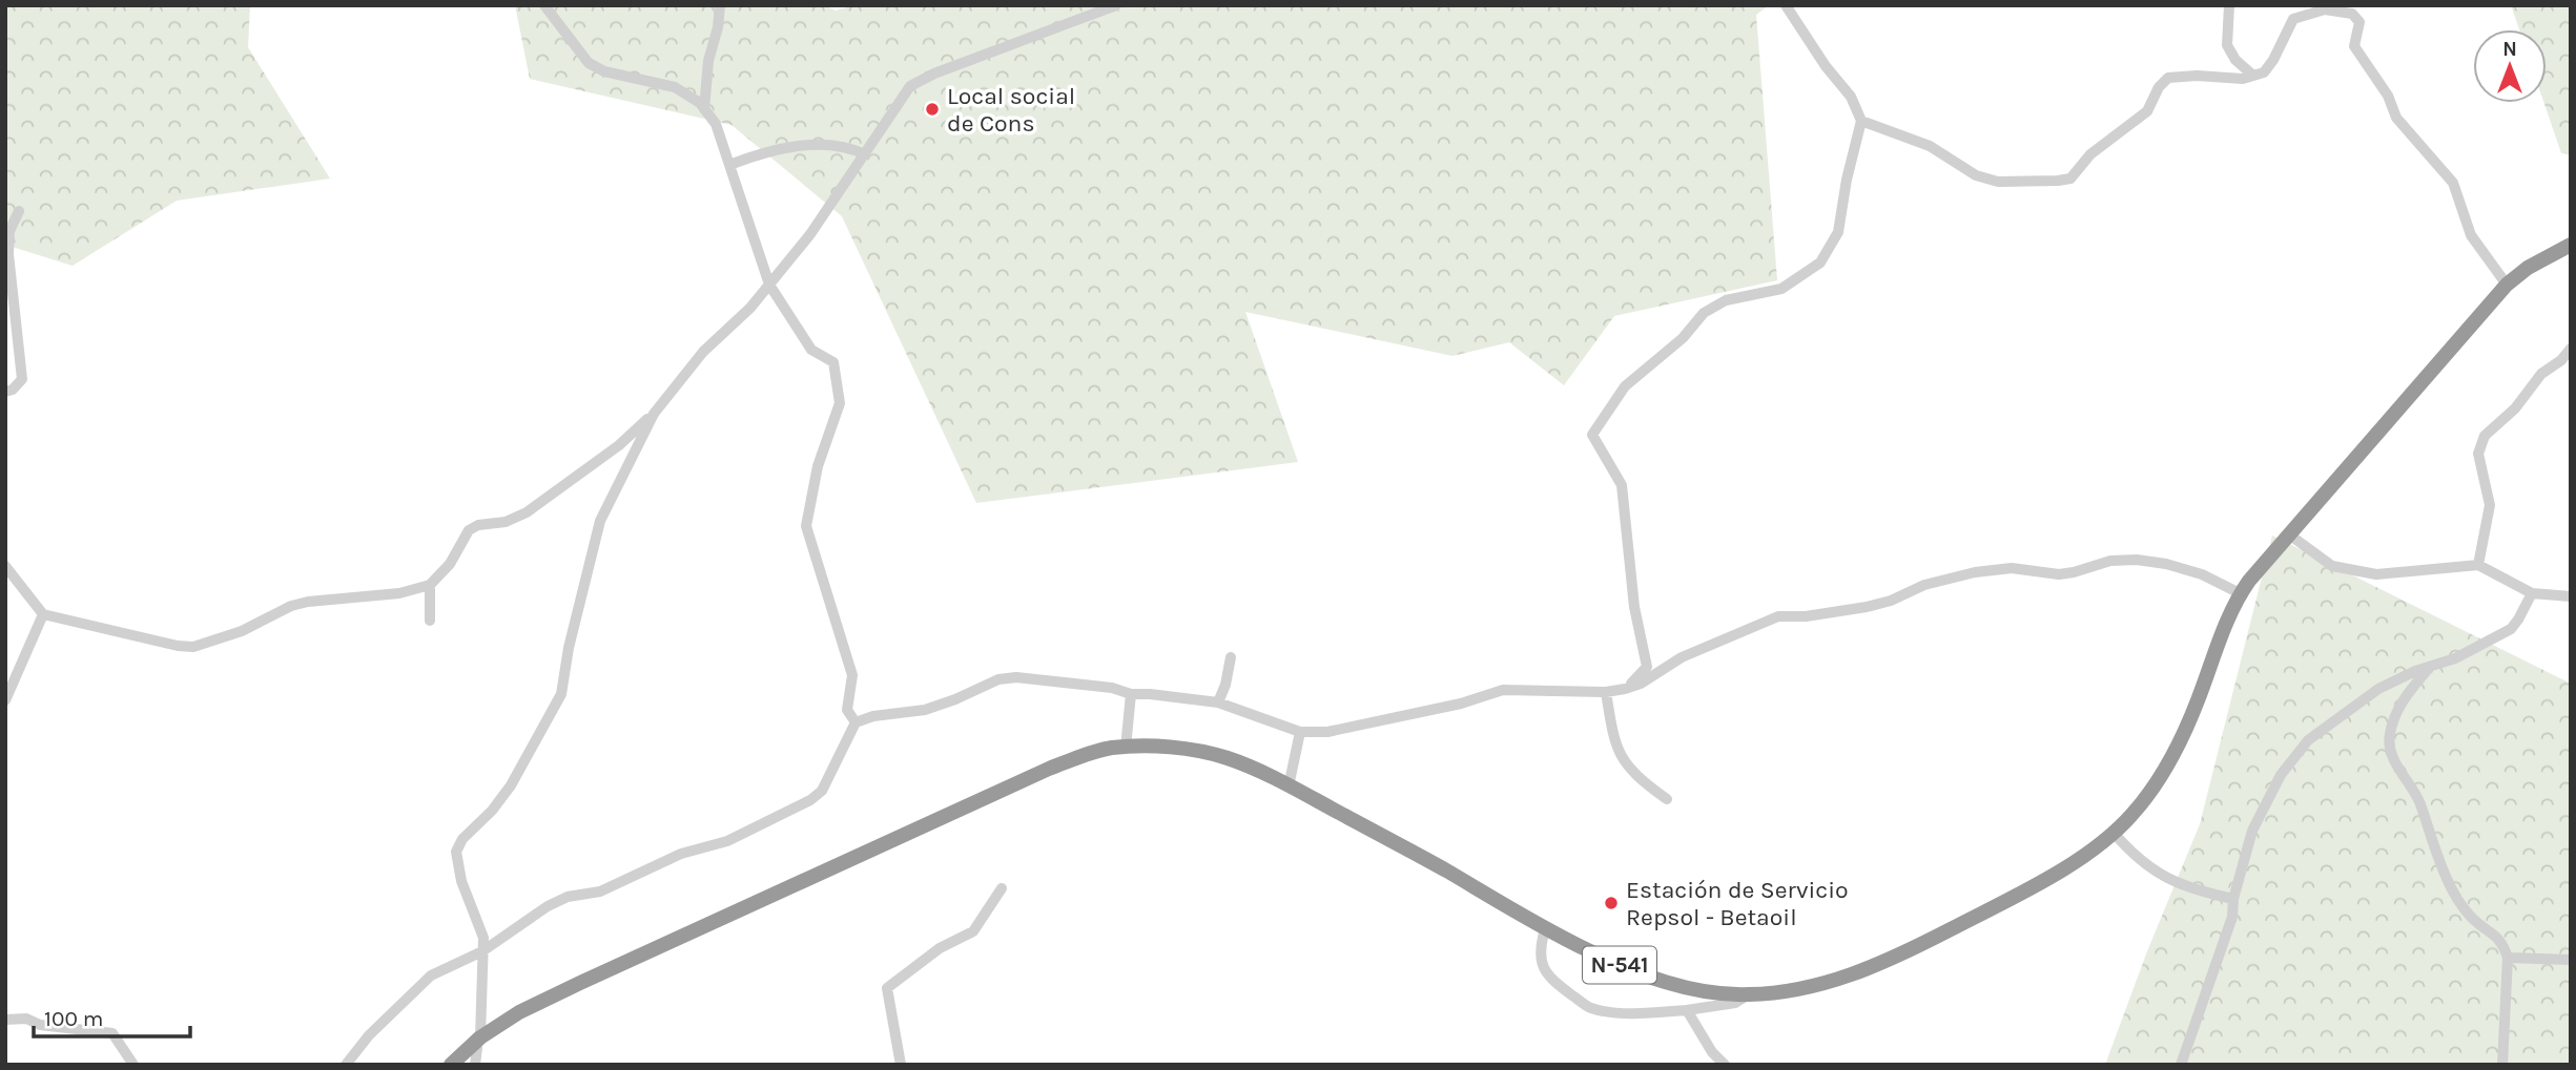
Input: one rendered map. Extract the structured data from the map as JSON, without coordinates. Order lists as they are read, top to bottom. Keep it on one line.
{"streets":{"highway":["N-541"]},"places":["Local social de Cons","Estación de Servicio Repsol - Betaoil"],"scale_bar":"100 m","north":"top"}
